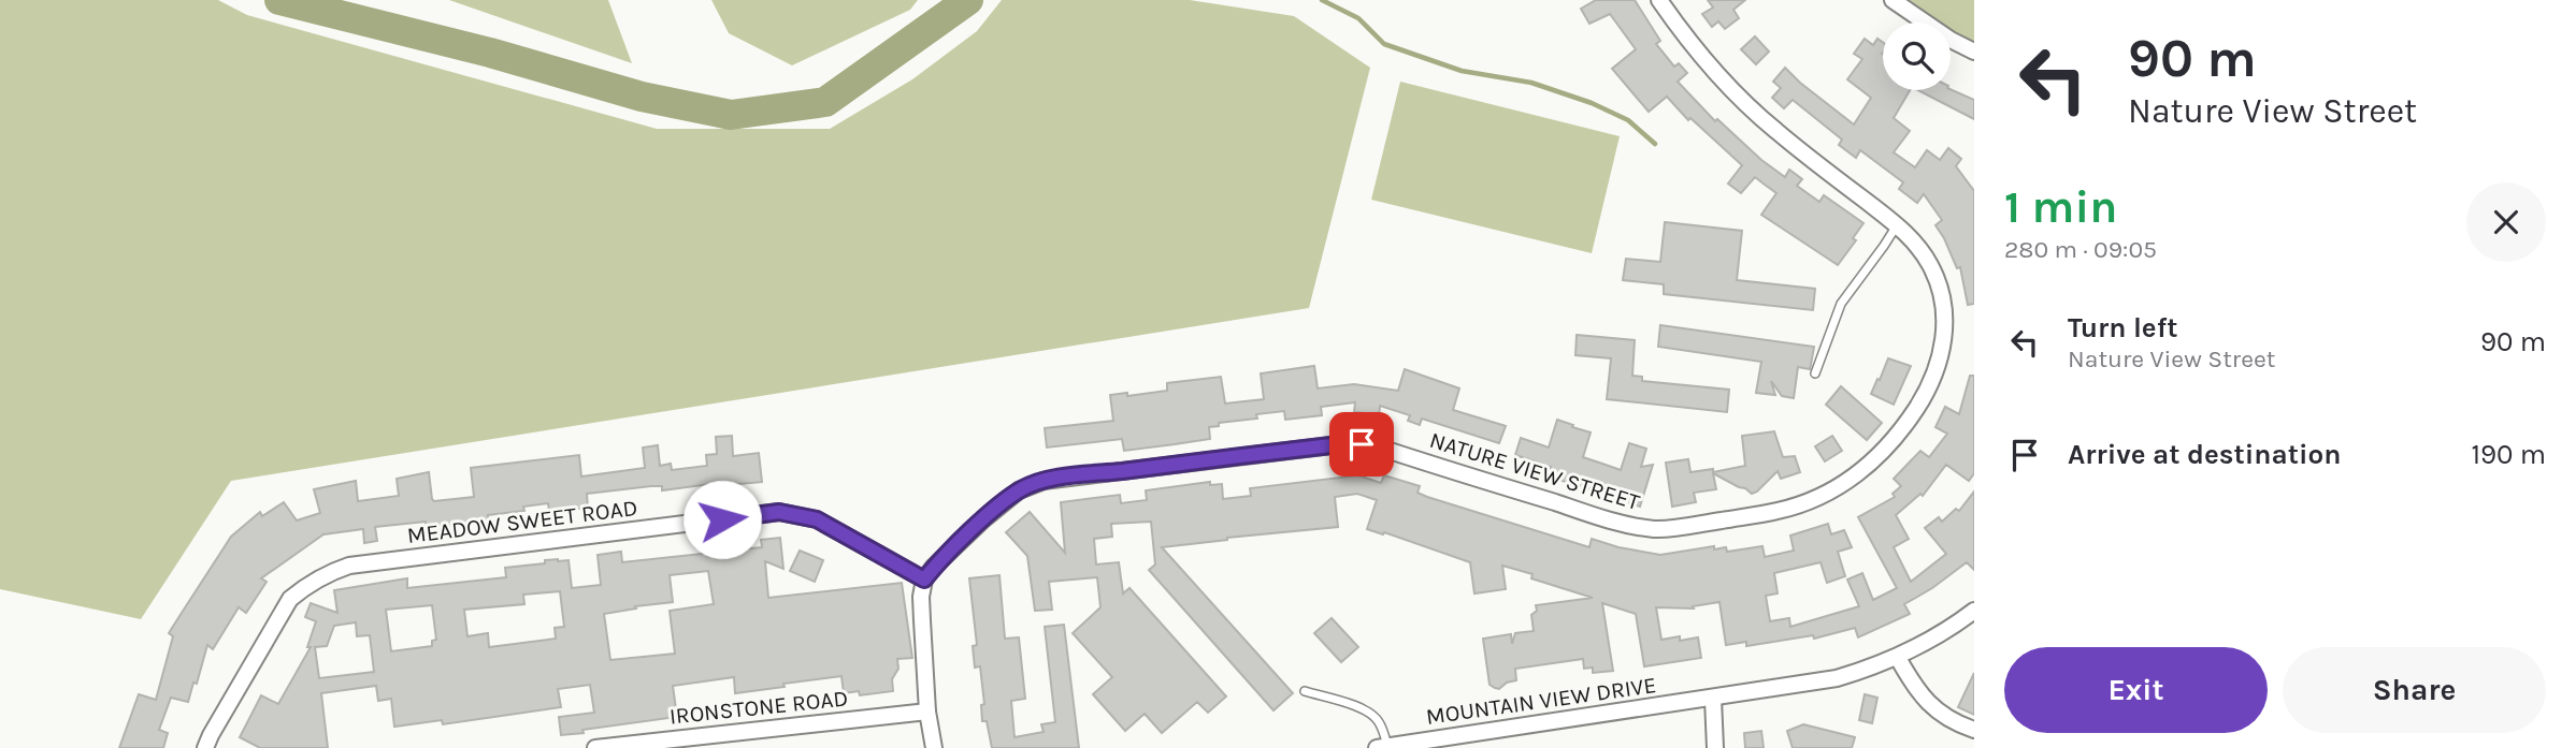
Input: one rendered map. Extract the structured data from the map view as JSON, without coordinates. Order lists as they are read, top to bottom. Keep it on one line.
{"streets":{"street":["NATURE VIEW STREET","MEADOW SWEET ROAD","MOUNTAIN VIEW DRIVE","IRONSTONE ROAD"]},"crossings":[["NATURE VIEW STREET","MEADOW SWEET ROAD"]],"page":{"turn":["90 m","Nature View Street"],"heading":["1 min","280 m · 09:05"],"list":[{"name":"Turn left","note":"Nature View Street","value":"90 m"},{"name":"Arrive at destination","value":"190 m"}],"buttons":["Exit","Share"]}}
